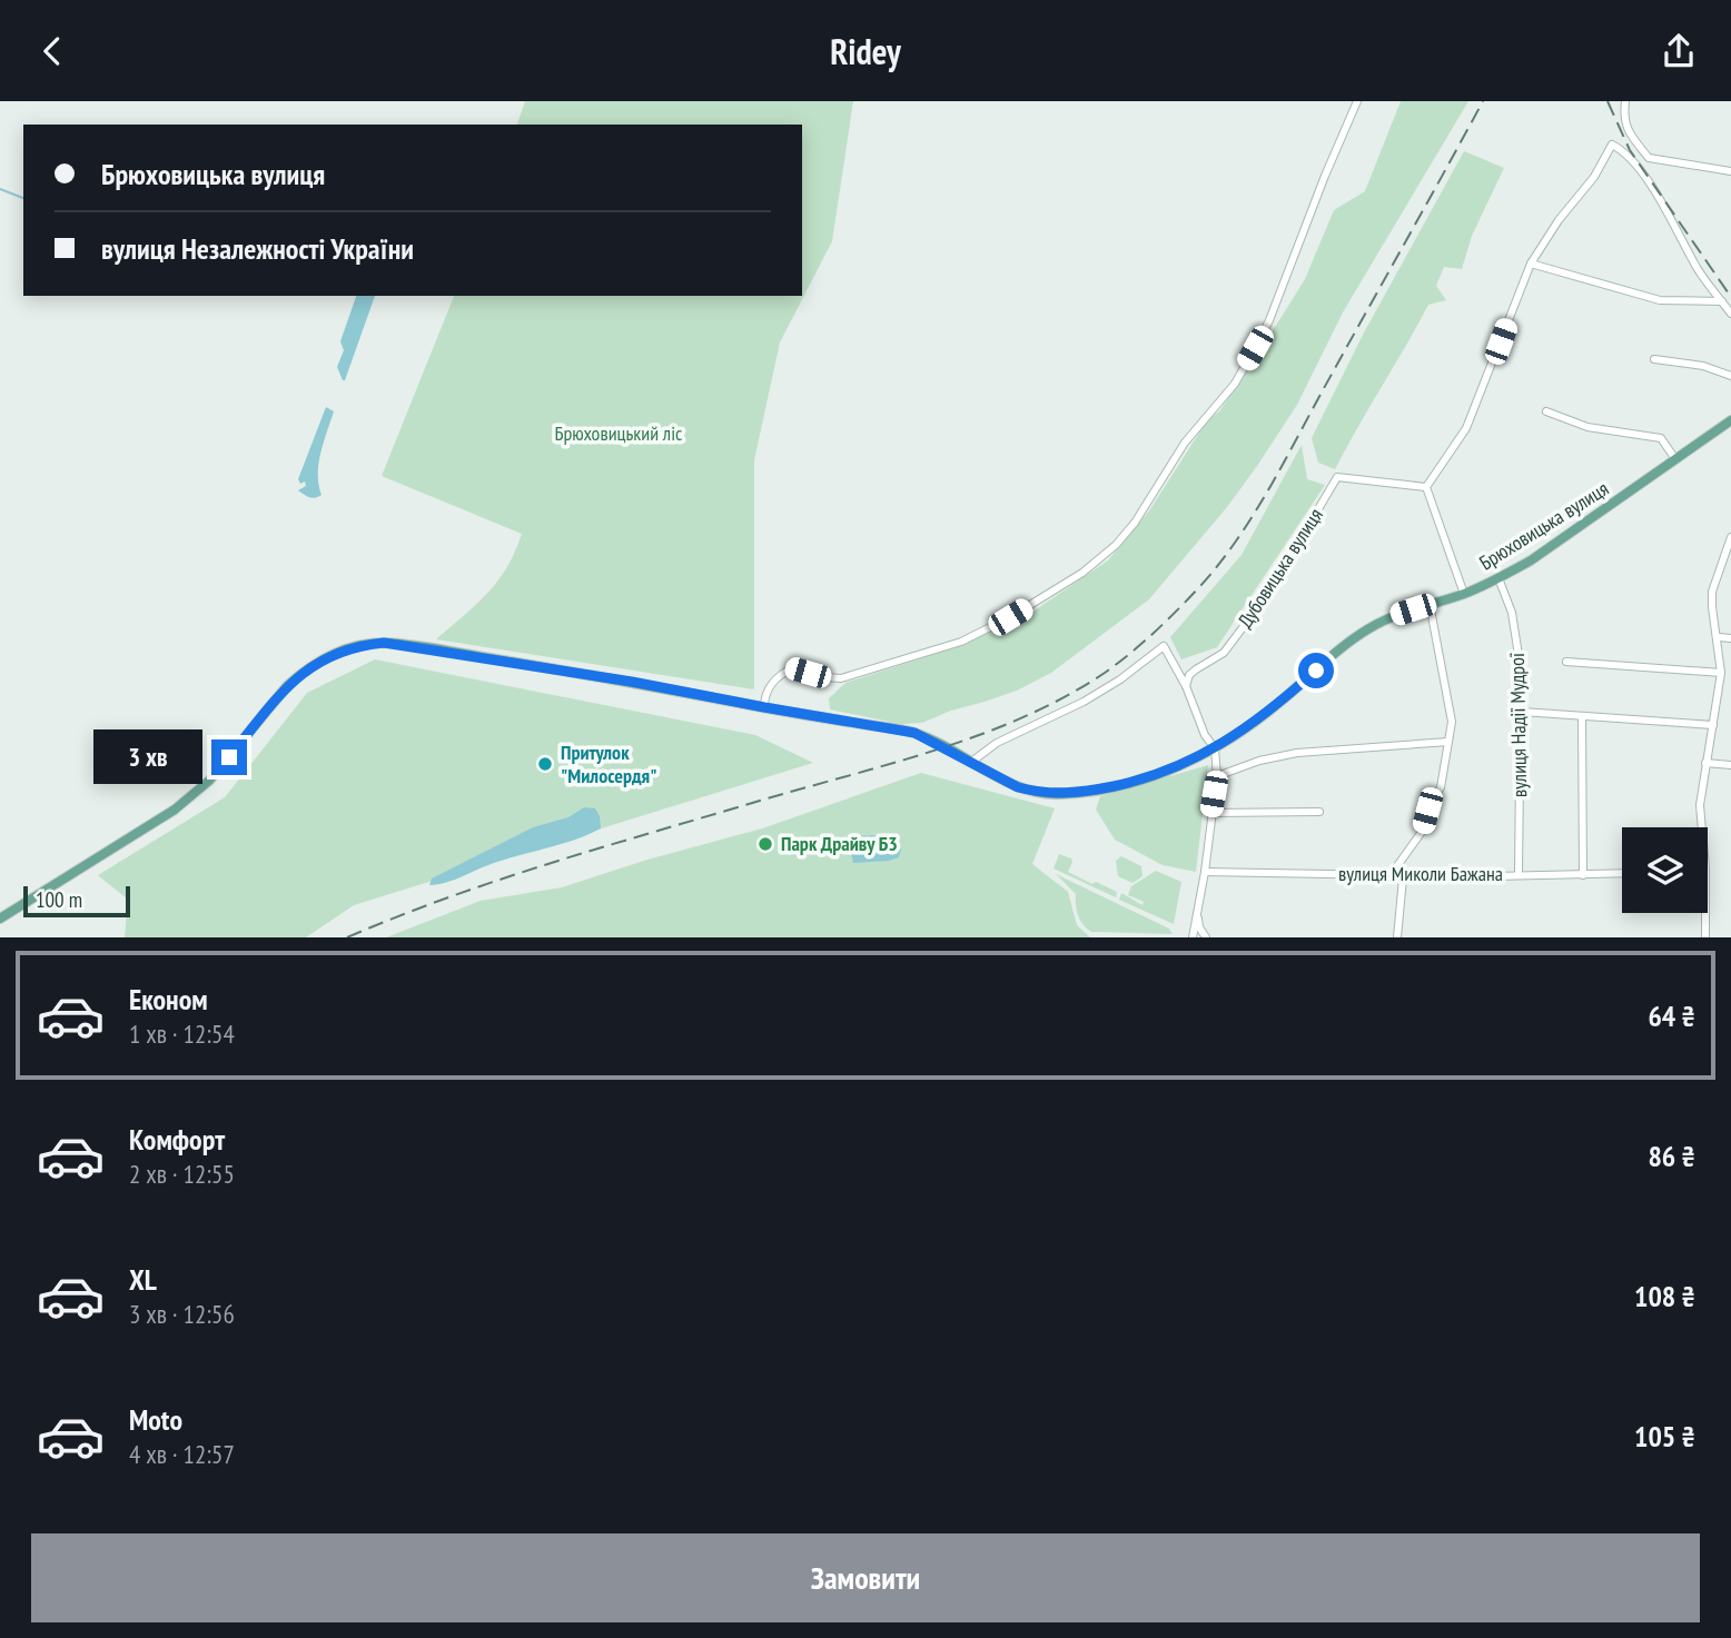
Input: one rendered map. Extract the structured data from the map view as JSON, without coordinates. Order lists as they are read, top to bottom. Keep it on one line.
{"streets":{"main road":["Брюховицька вулиця"],"street":["Дубовицька вулиця","вулиця Надії Мудрої","вулиця Миколи Бажана"]},"crossings":[["Брюховицька вулиця","вулиця Надії Мудрої"],["вулиця Надії Мудрої","вулиця Миколи Бажана"]],"parks":["Брюховицький ліс"],"places":["Притулок \"Милосердя\"","Парк Драйву Б3"],"scale_bar":"100 m","page":{"header":"Ridey","banner":["Брюховицька вулиця","вулиця Незалежності України"],"bubble":"3 хв","scale":"100 m","list":[{"name":"Економ","note":"1 хв · 12:54","value":"64 ₴"},{"name":"Комфорт","note":"2 хв · 12:55","value":"86 ₴"},{"name":"XL","note":"3 хв · 12:56","value":"108 ₴"},{"name":"Moto","note":"4 хв · 12:57","value":"105 ₴"}],"buttons":"Замовити"}}
